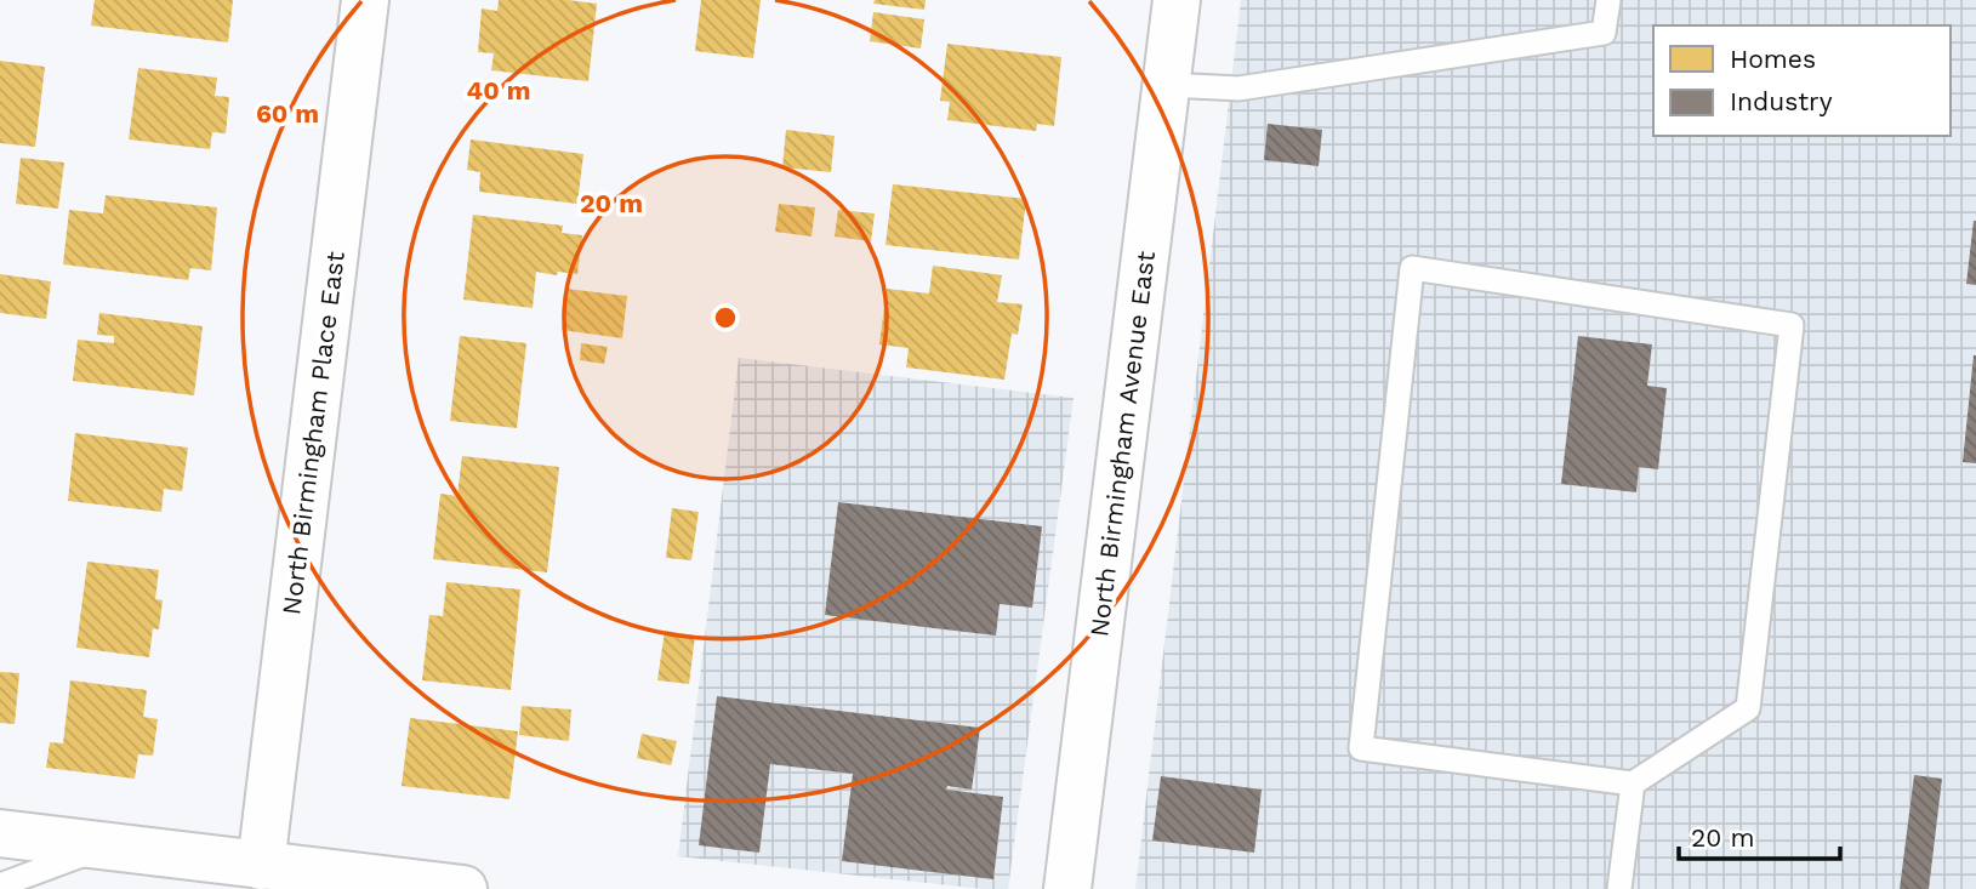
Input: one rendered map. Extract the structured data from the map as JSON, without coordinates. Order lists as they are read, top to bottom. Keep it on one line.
{"streets":{"street":["North Birmingham Place East","North Birmingham Avenue East"]},"legend":["Homes","Industry"],"scale_bar":"20 m","rings":["40 m","60 m","20 m"]}
